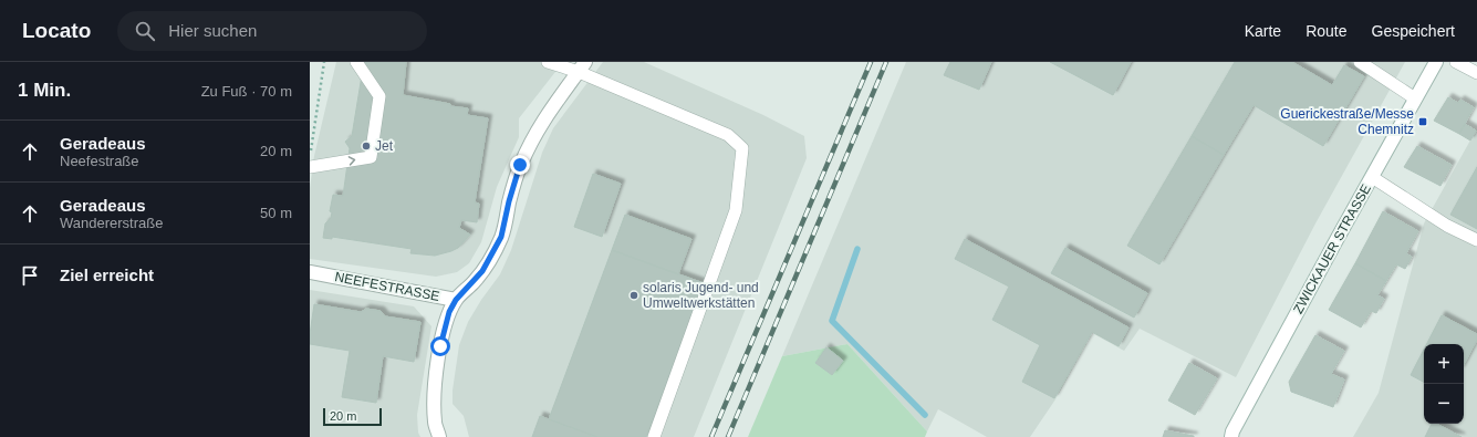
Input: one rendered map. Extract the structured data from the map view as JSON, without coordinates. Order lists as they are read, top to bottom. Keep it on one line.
{"streets":{"street":["ZWICKAUER STRASSE","NEEFESTRASSE"]},"places":{"transit":["Guerickestraße/Messe Chemnitz"],"other":["Jet","solaris Jugend- und Umweltwerkstätten"]},"scale_bar":"20 m","page":{"header":"Locato","search":"Hier suchen","nav":["Karte","Route","Gespeichert"],"heading":["1 Min.","Zu Fuß · 70 m"],"list":[["Geradeaus","Neefestraße","20 m"],["Geradeaus","Wandererstraße","50 m"],"Ziel erreicht"],"map_buttons":["+","−"],"scale":"20 m"}}
